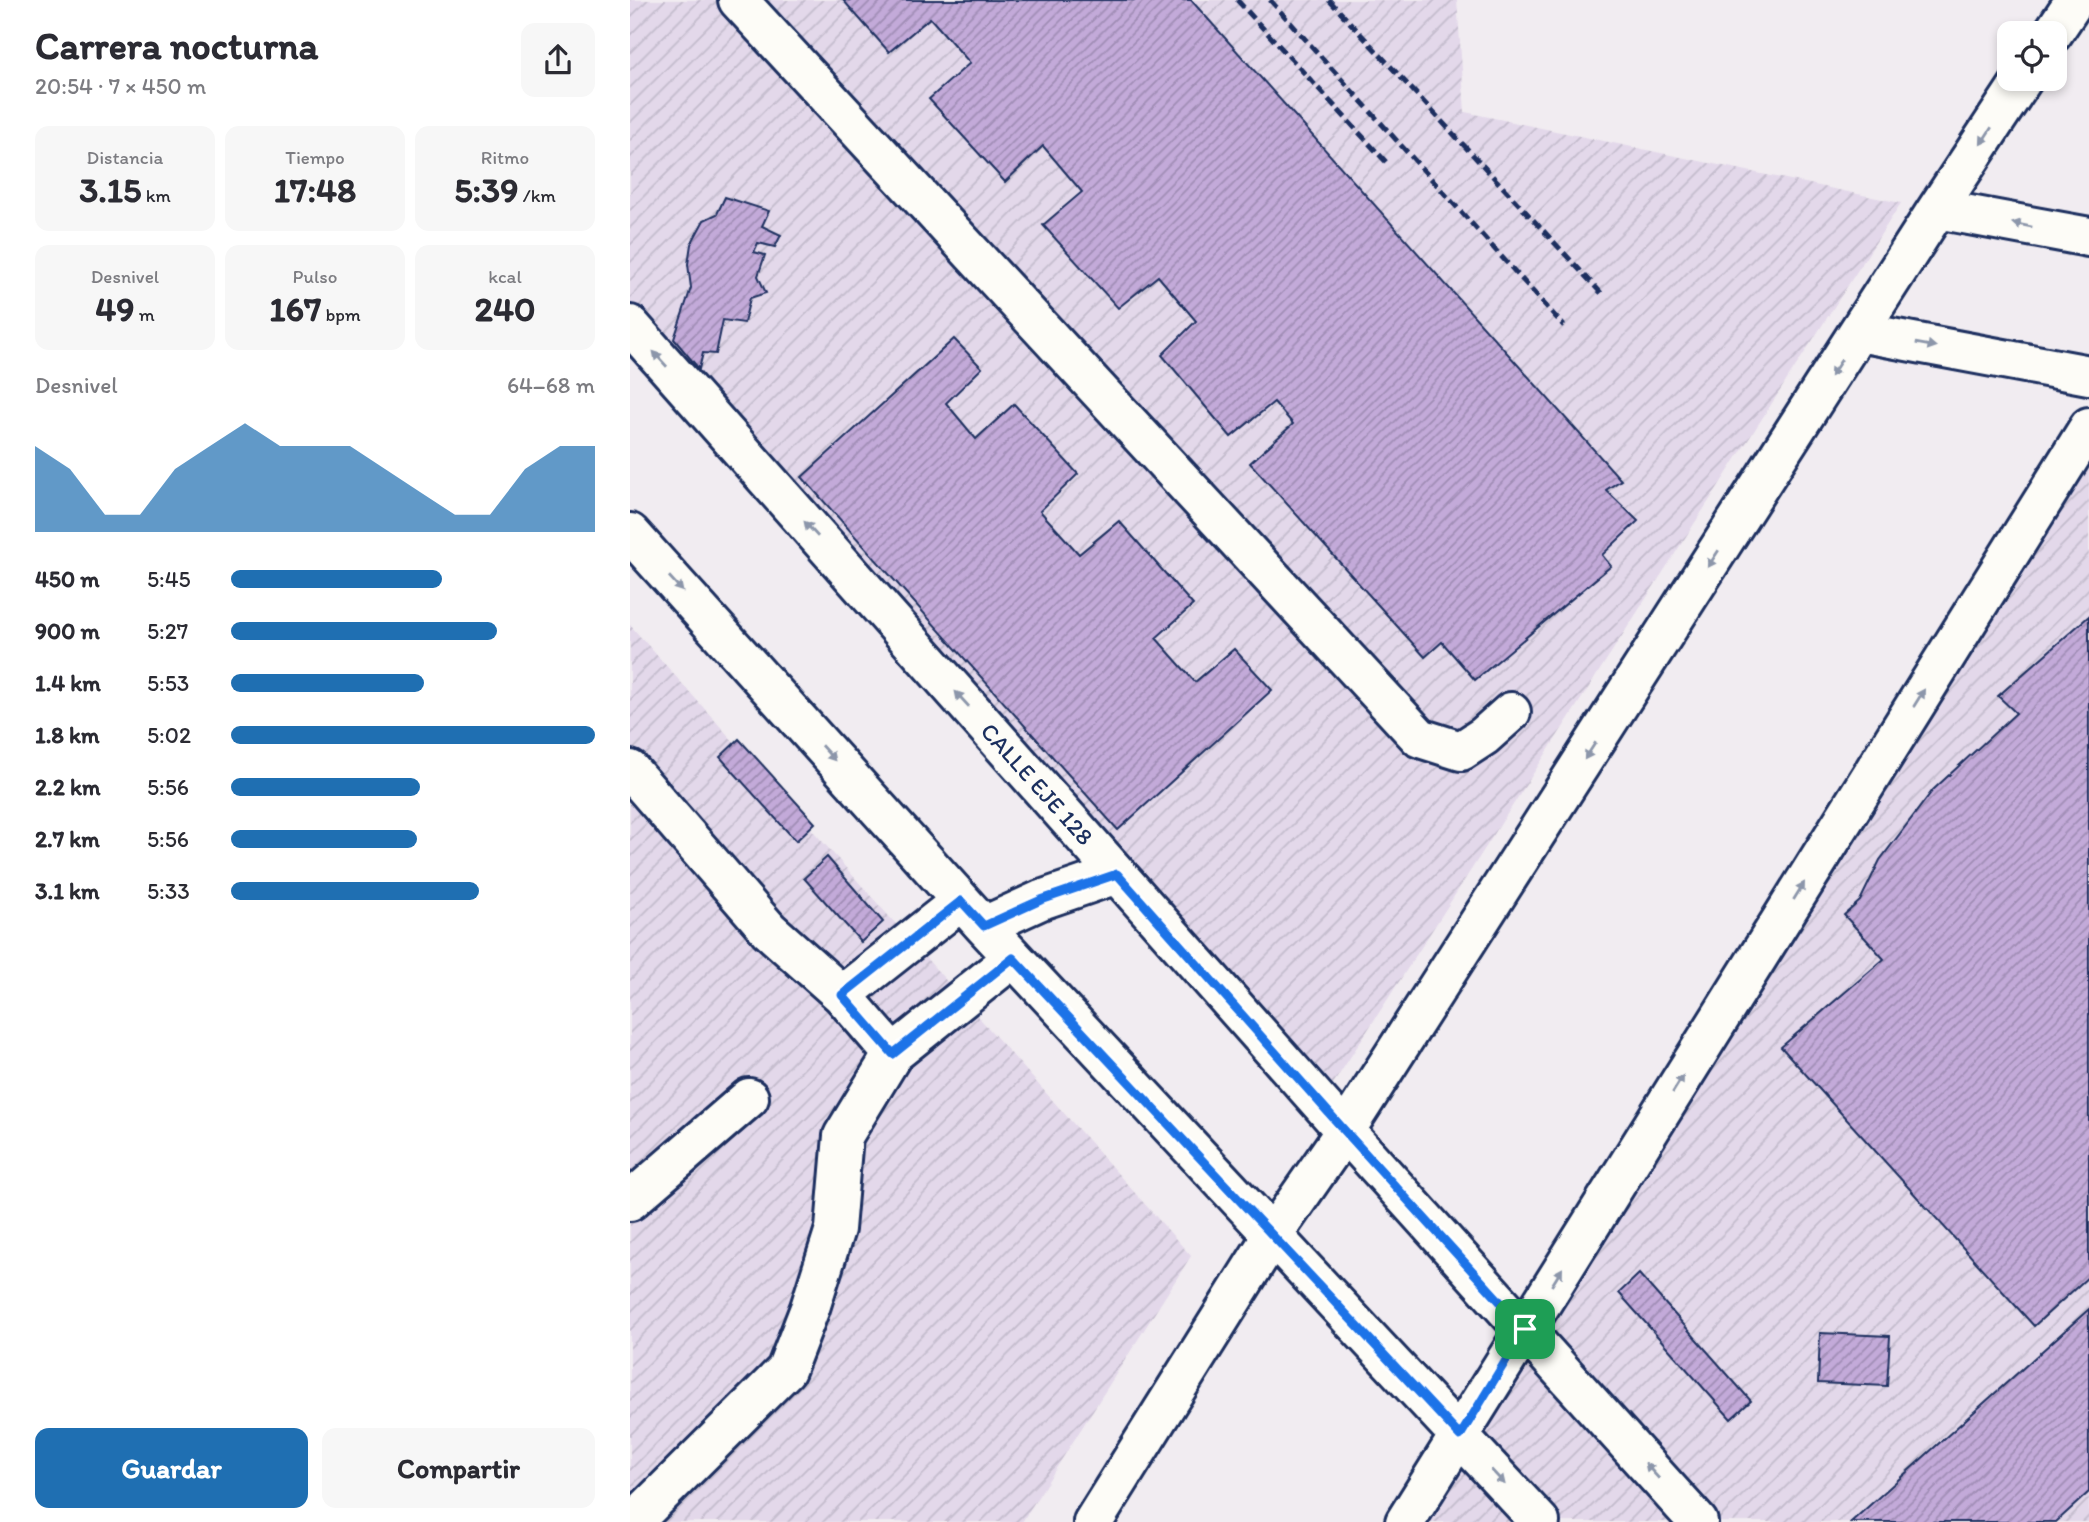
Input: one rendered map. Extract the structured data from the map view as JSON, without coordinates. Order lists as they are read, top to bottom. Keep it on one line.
{"streets":{"street":["CALLE EJE 128"]},"page":{"heading":["Carrera nocturna","20:54 · 7 × 450 m"],"stats":[["Distancia","3.15 km"],["Tiempo","17:48"],["Ritmo","5:39 /km"],["Desnivel","49 m"],["Pulso","167 bpm"],["kcal","240"]],"chart":["Desnivel","64–68 m"],"list":[{"name":"450 m","note":"5:45"},{"name":"900 m","note":"5:27"},{"name":"1.4 km","note":"5:53"},{"name":"1.8 km","note":"5:02"},{"name":"2.2 km","note":"5:56"},{"name":"2.7 km","note":"5:56"},{"name":"3.1 km","note":"5:33"}],"buttons":["Guardar","Compartir"]}}
